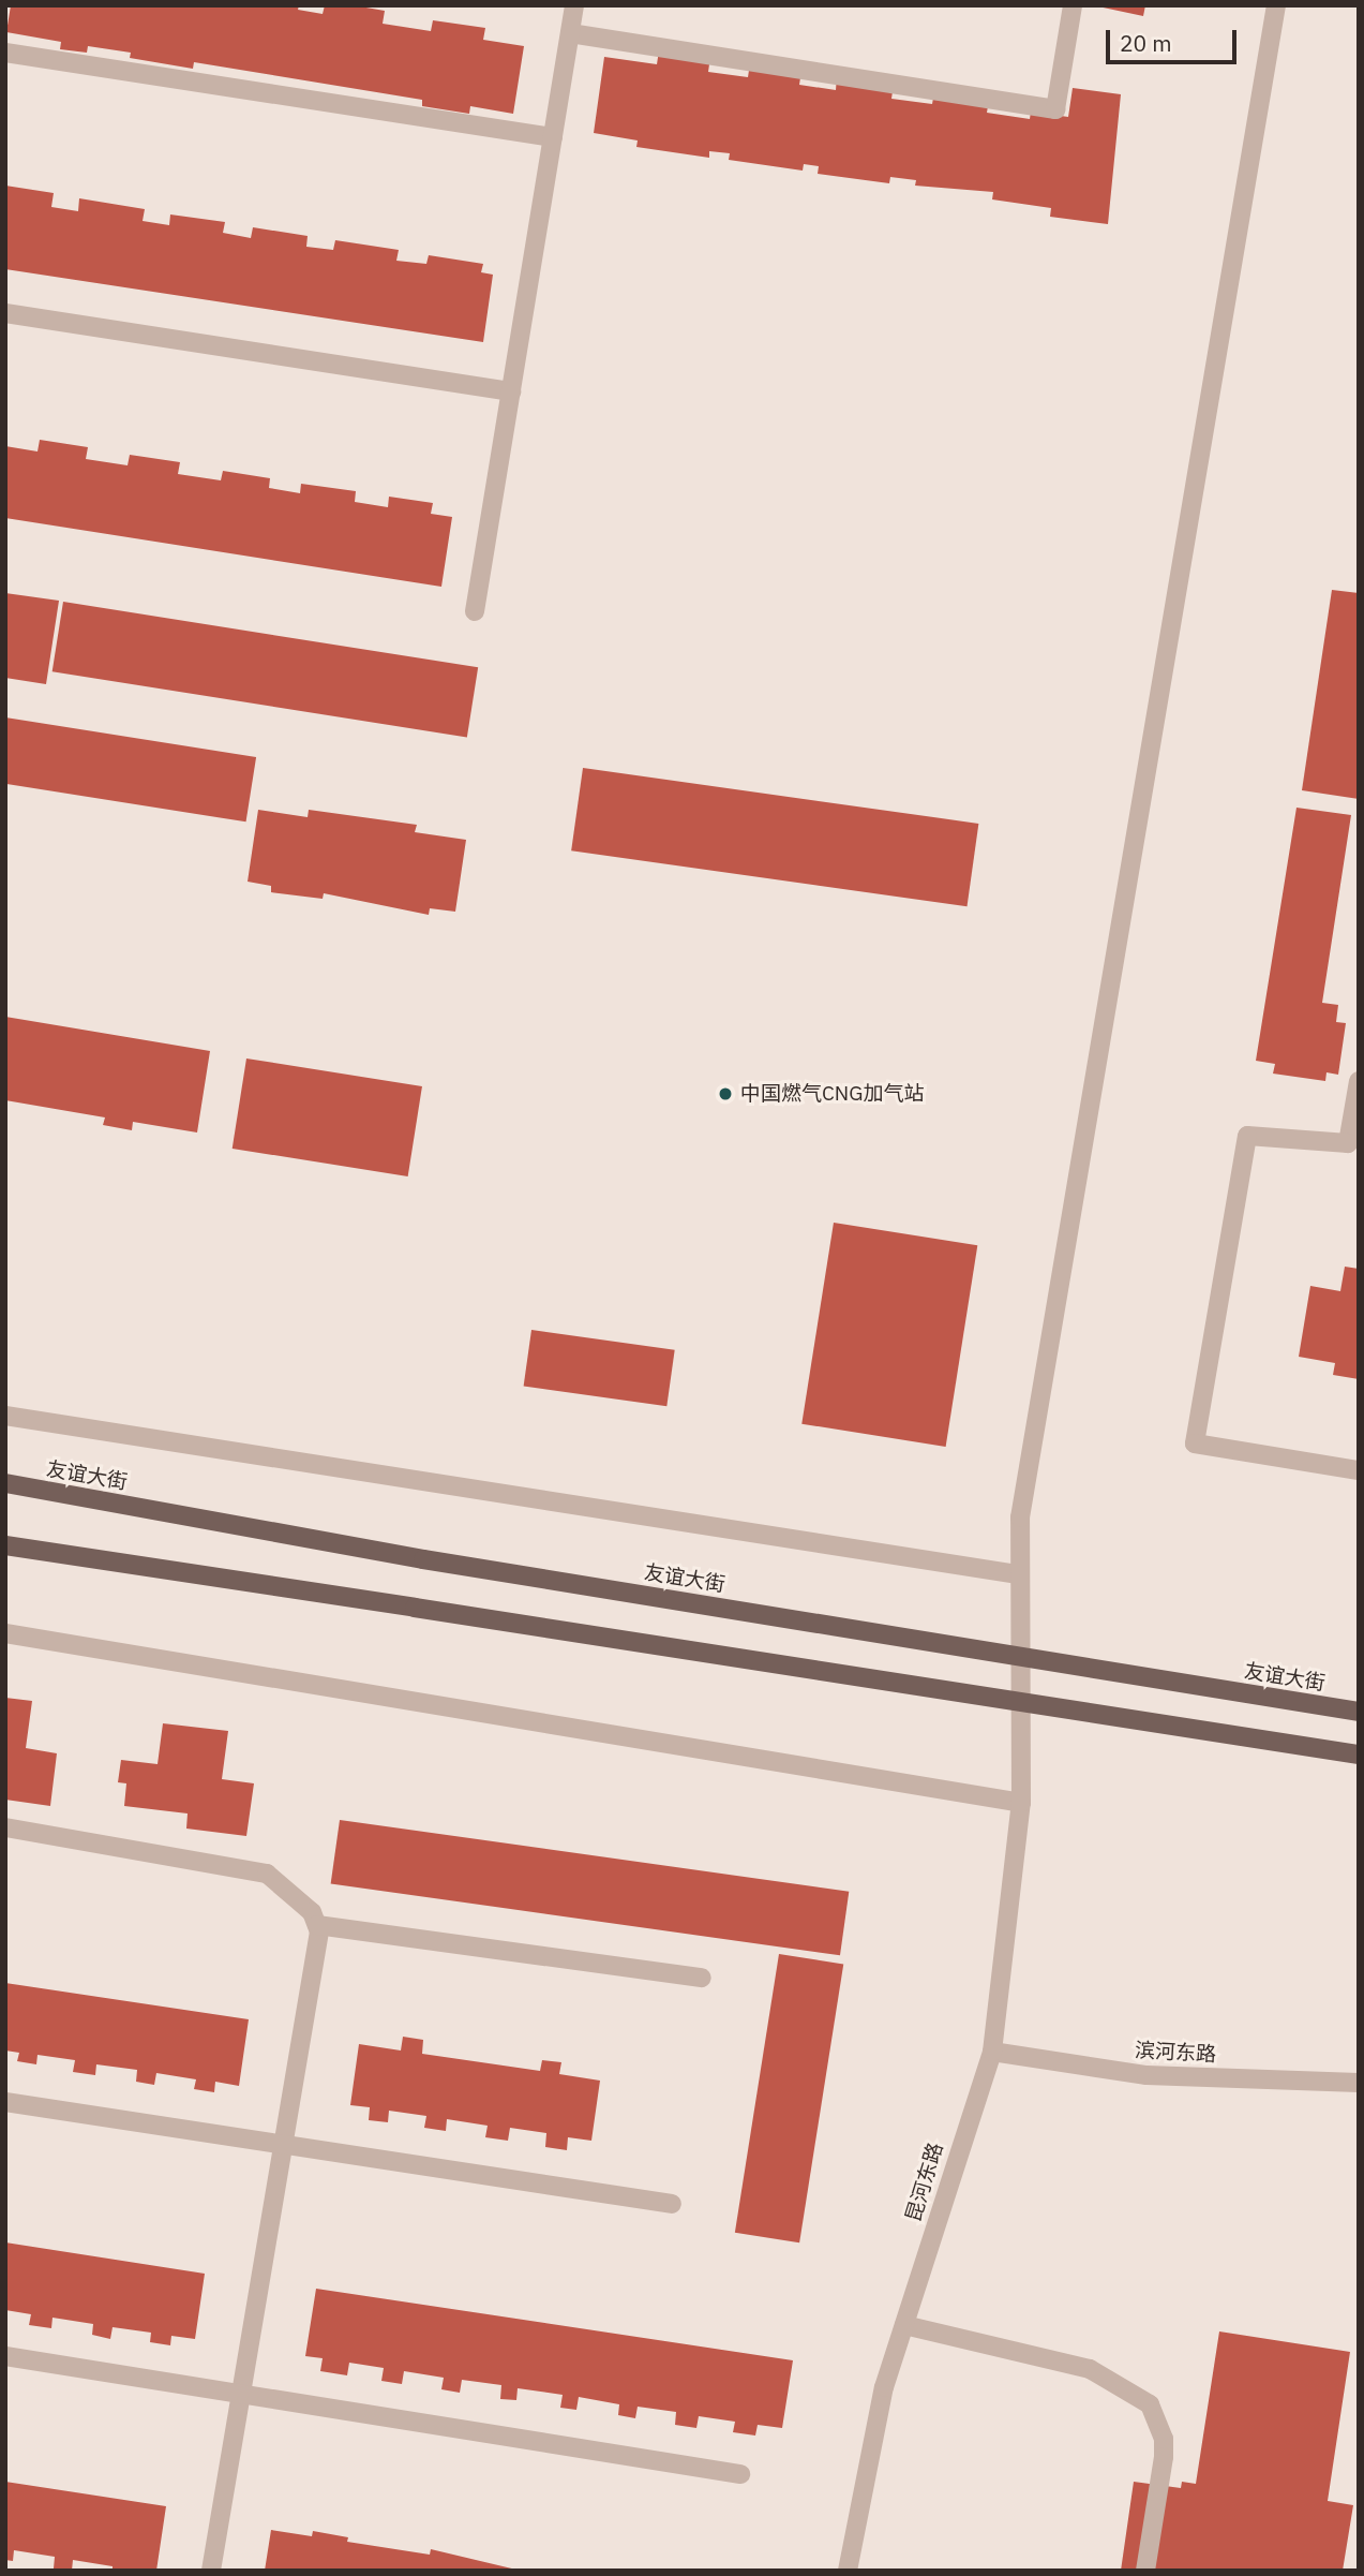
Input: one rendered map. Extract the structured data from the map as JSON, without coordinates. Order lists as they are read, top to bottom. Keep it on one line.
{"streets":{"main road":["友谊大街"],"street":["滨河东路","昆河东路"]},"crossings":[["滨河东路","昆河东路"]],"places":["中国燃气CNG加气站"],"scale_bar":"20 m"}
